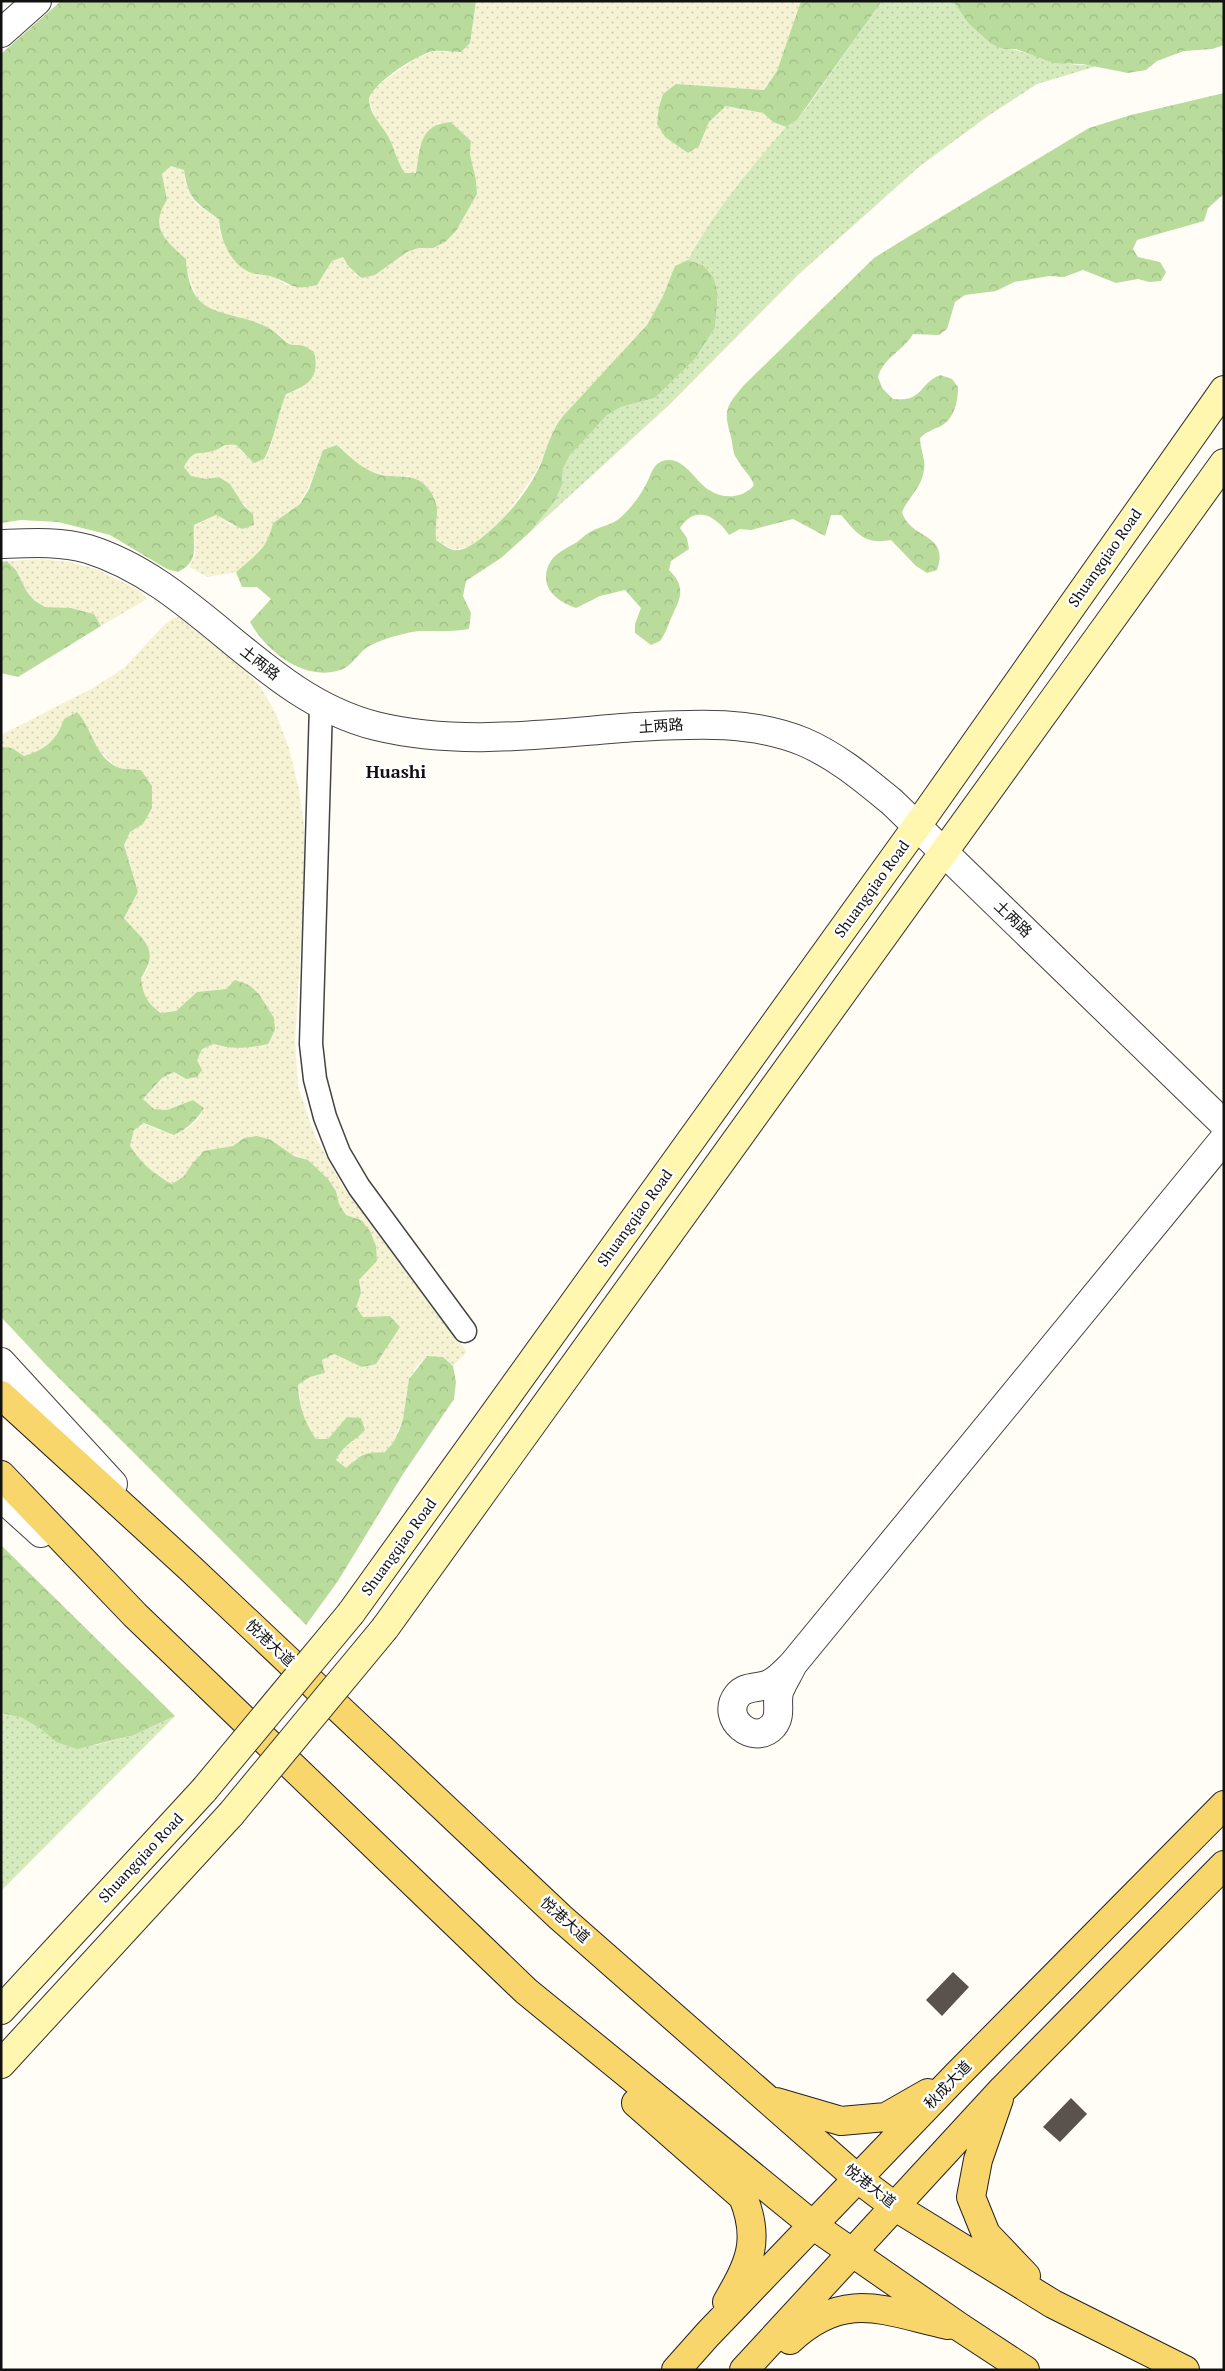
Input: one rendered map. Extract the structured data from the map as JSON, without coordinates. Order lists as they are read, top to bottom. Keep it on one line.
{"streets":{"main road":["Shuangqiao Road","悦港大道","秋成大道"],"street":["土两路"]},"crossings":[["Shuangqiao Road","土两路"],["悦港大道","秋成大道"]],"districts":["Huashi"]}
